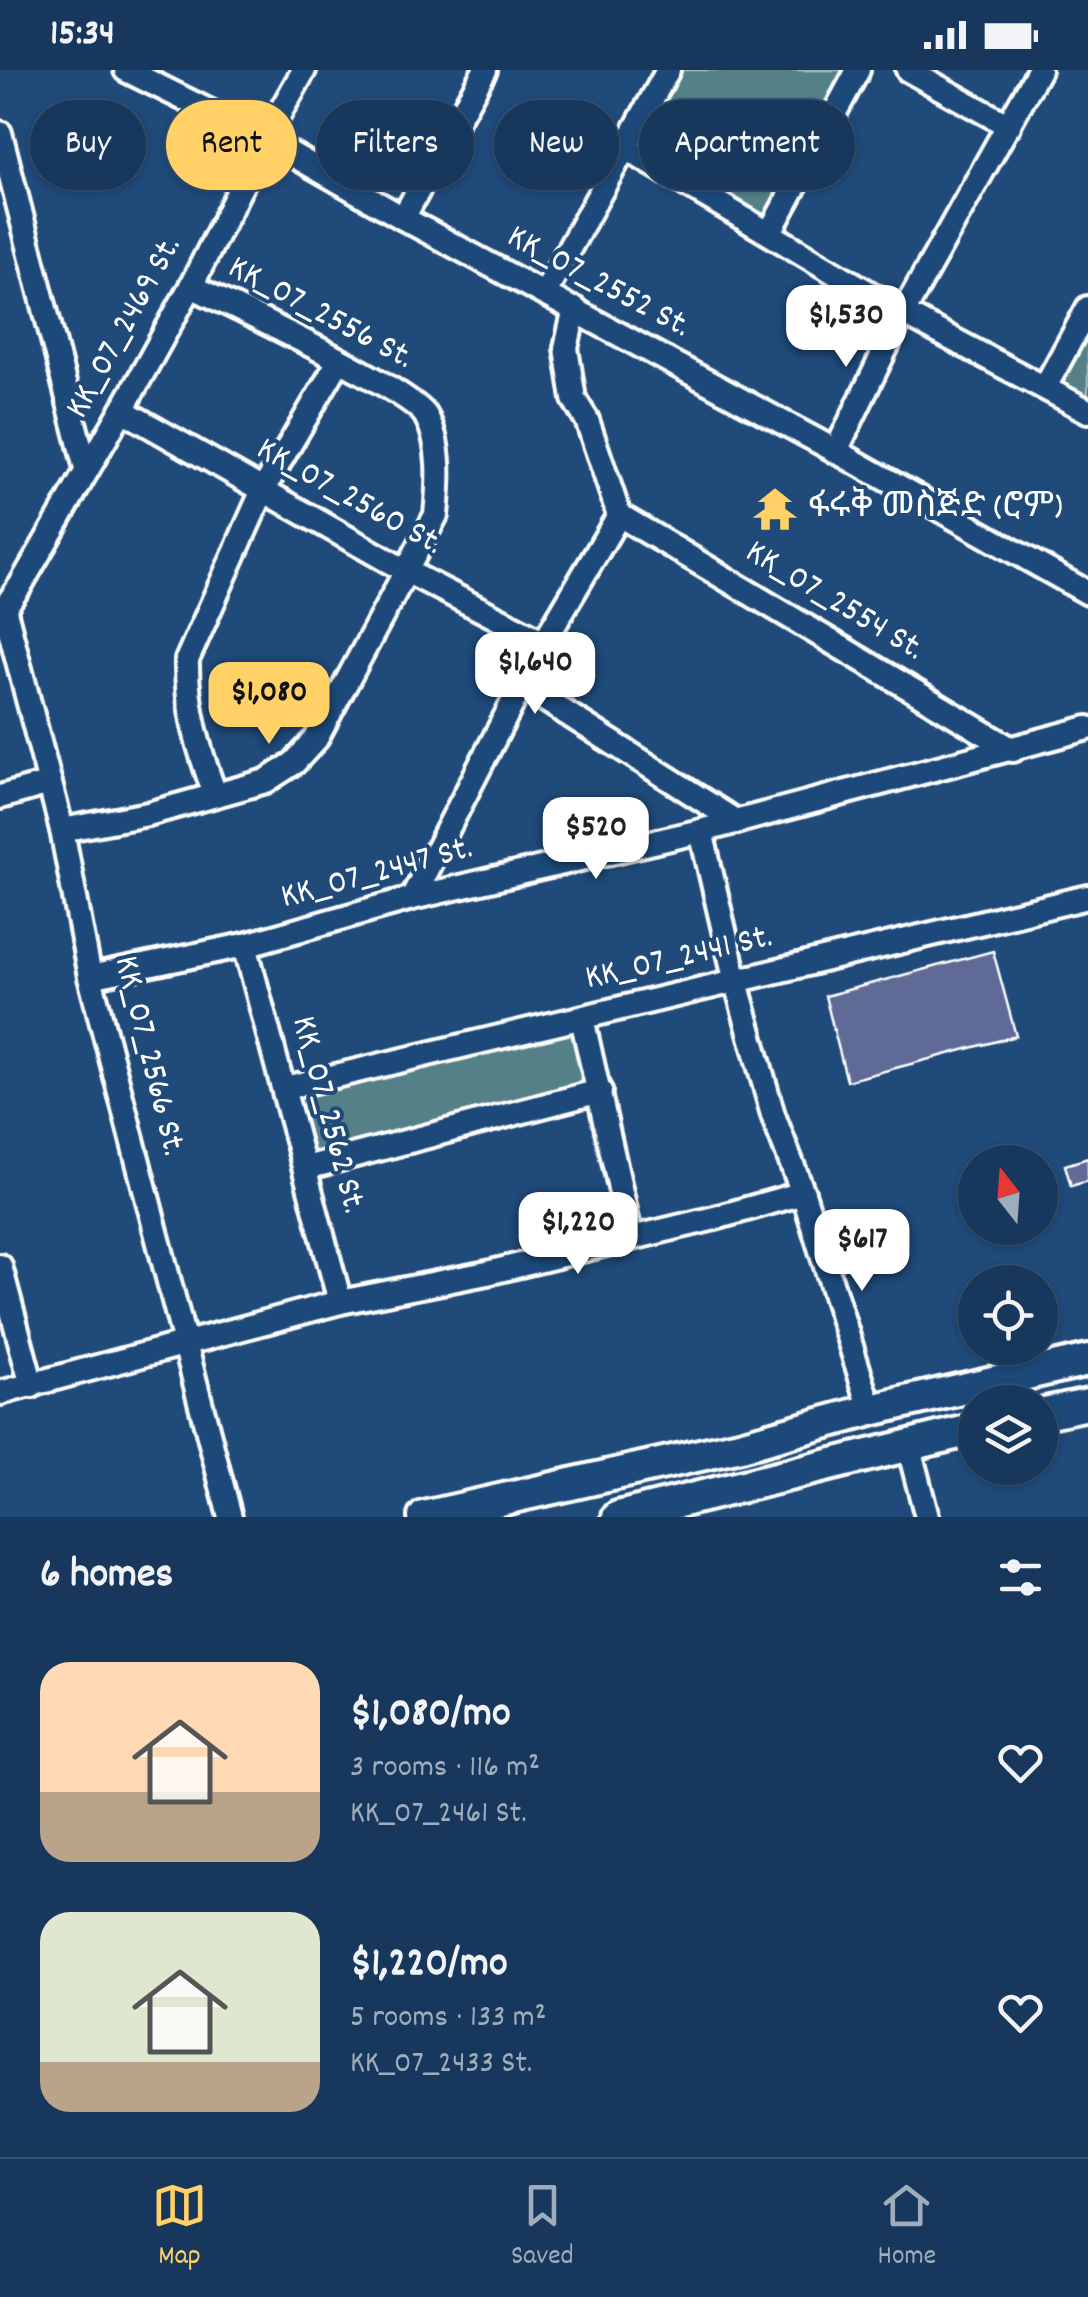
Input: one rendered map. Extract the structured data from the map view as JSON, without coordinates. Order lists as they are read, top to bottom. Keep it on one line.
{"streets":{"street":["KK_07_2552 St.","KK_07_2556 St.","KK_07_2469 St.","KK_07_2560 St.","KK_07_2554 St.","KK_07_2447 St.","KK_07_2441 St.","KK_07_2566 St.","KK_07_2562 St."]},"crossings":[["KK_07_2556 St.","KK_07_2469 St."],["KK_07_2556 St.","KK_07_2560 St."],["KK_07_2469 St.","KK_07_2560 St."],["KK_07_2469 St.","KK_07_2566 St."],["KK_07_2554 St.","KK_07_2447 St."],["KK_07_2447 St.","KK_07_2566 St."],["KK_07_2447 St.","KK_07_2562 St."],["KK_07_2441 St.","KK_07_2562 St."]],"places":{"temple":["ፋሩቅ መስጅድ (ሮም)"]},"north":"top","page":{"status":"15:34","chip":["Buy","Rent","Filters","New","Apartment"],"price":["$1,530","$1,640","$1,080","$520","$1,220","$617"],"heading":"6 homes","list":[{"name":"$1,080/mo","note":"3 rooms · 116 m² · KK_07_2461 St."},{"name":"$1,220/mo","note":"5 rooms · 133 m² · KK_07_2433 St."}],"tabs":["Map","Saved","Home"]}}
